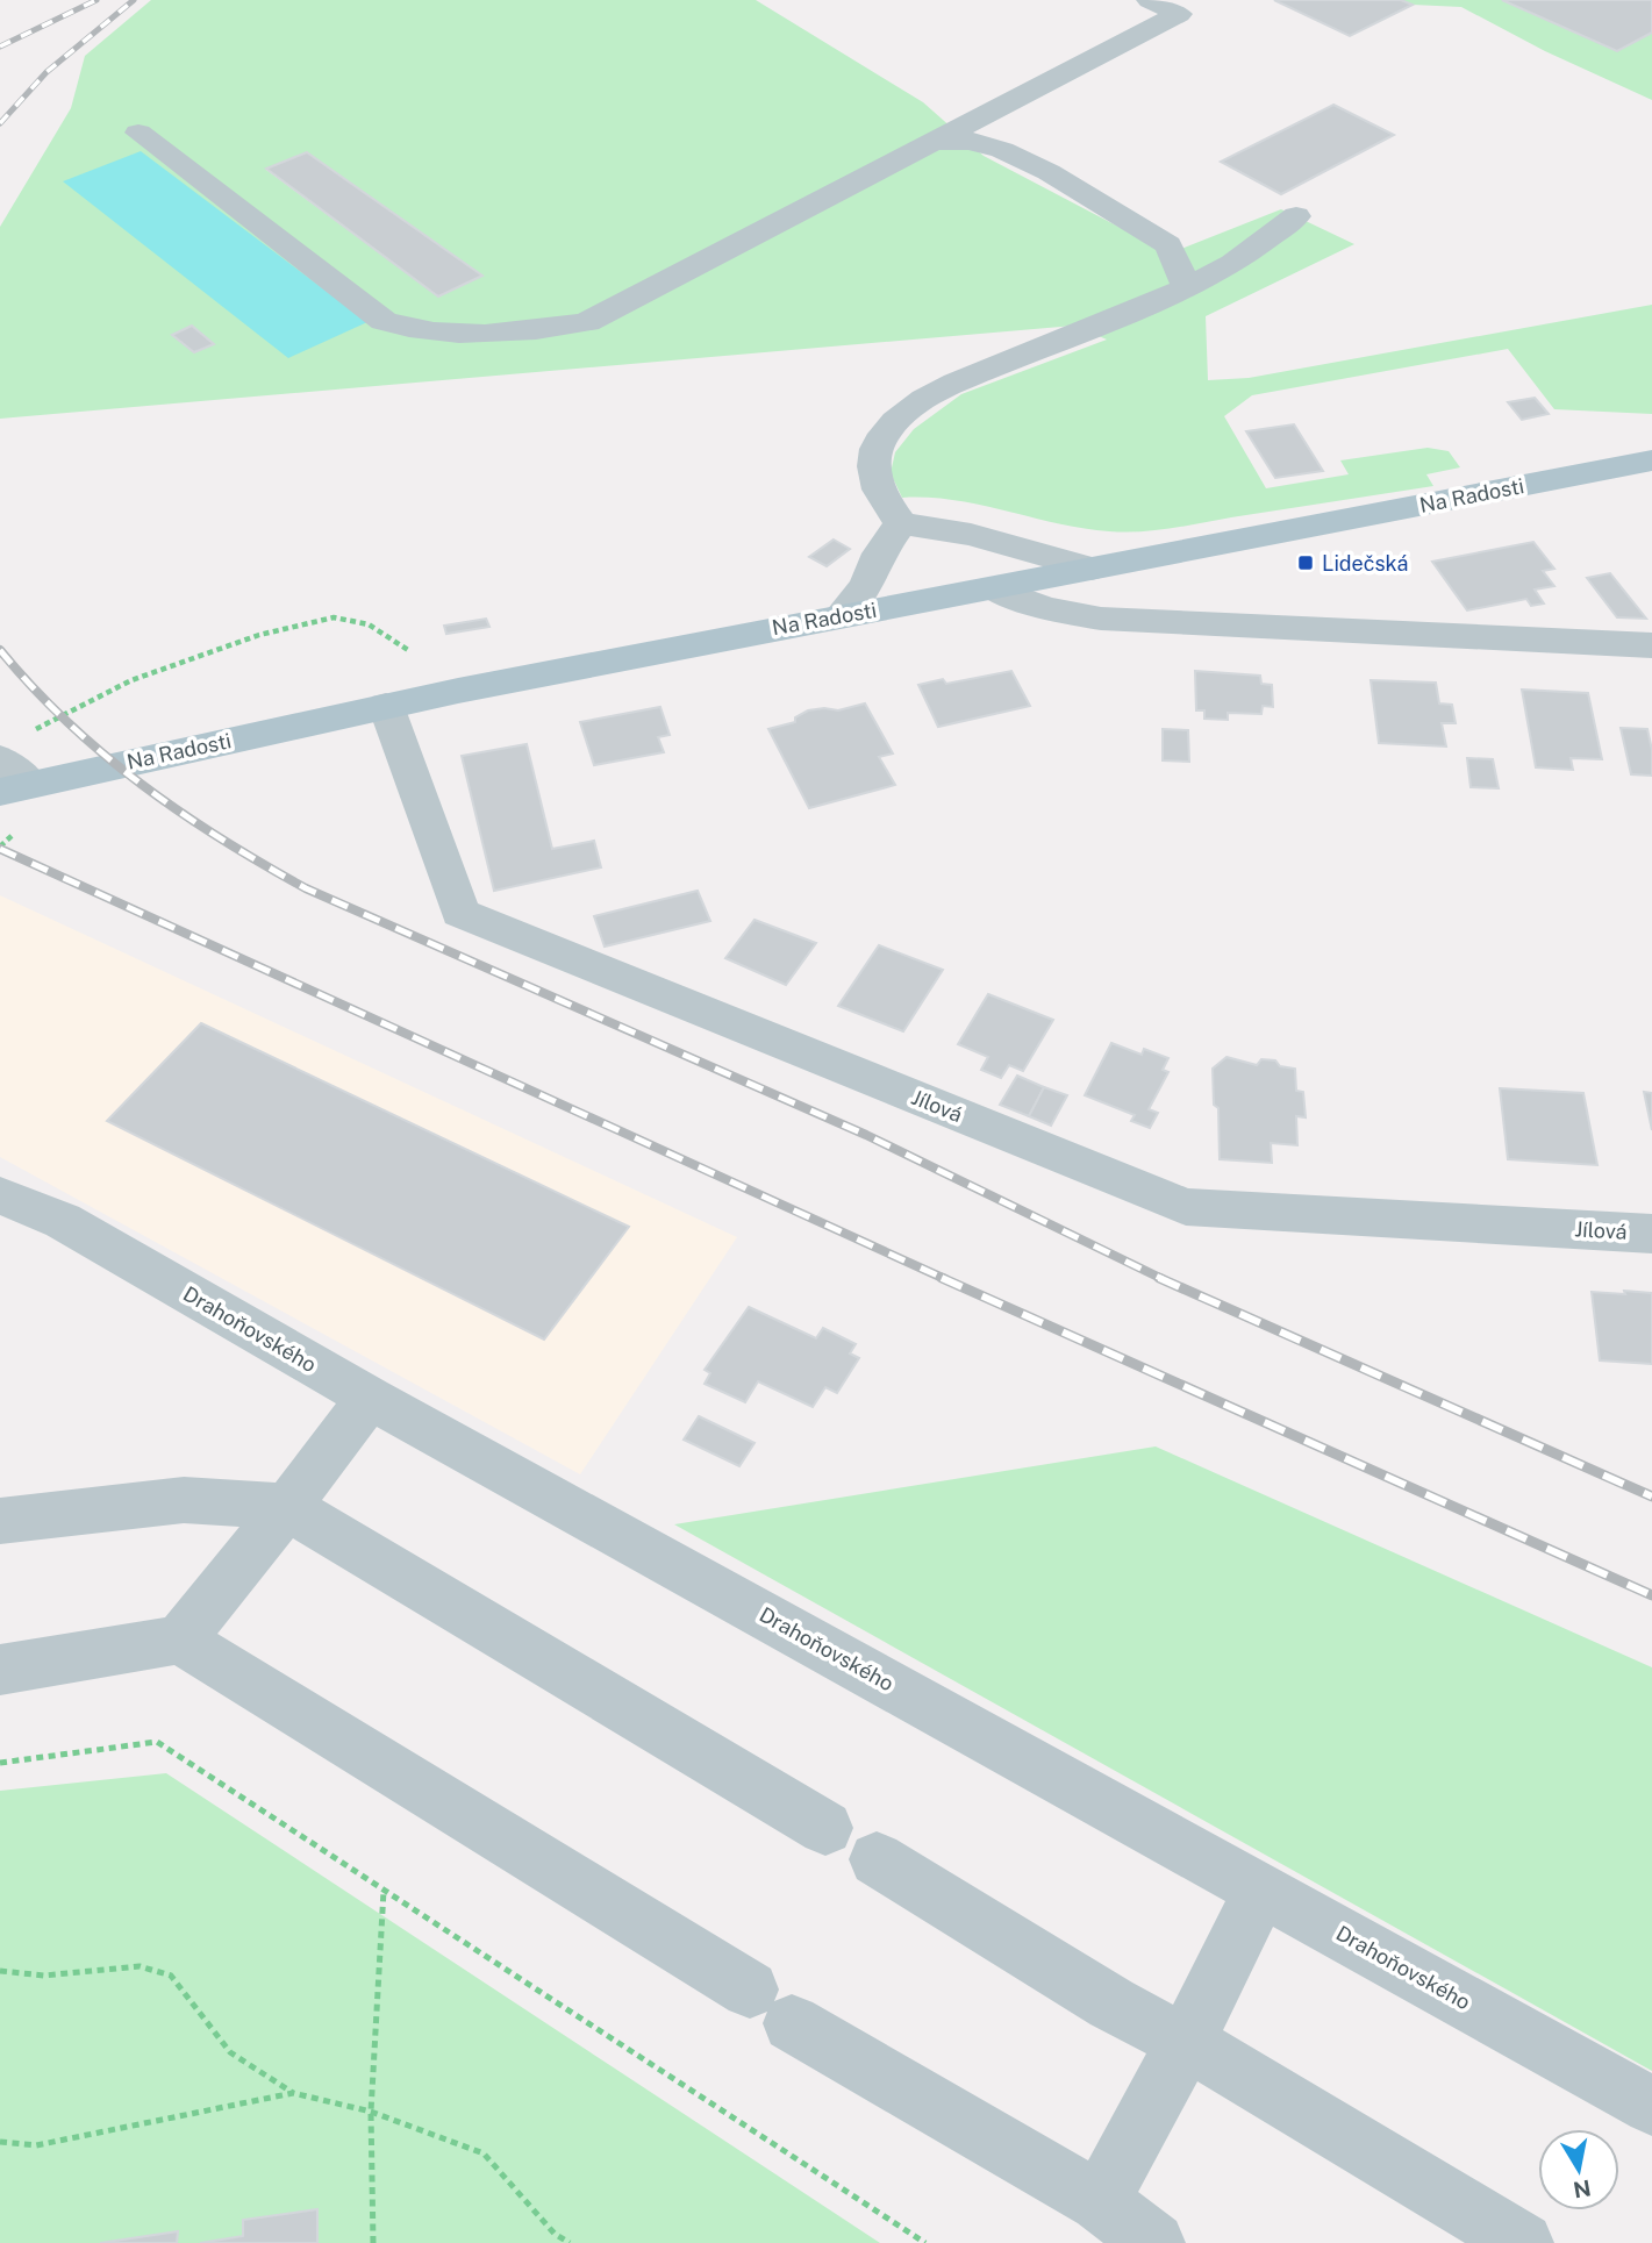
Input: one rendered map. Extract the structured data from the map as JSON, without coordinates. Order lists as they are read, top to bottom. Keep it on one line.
{"streets":{"main road":["Na Radosti"],"street":["Jílová","Drahoňovského"]},"crossings":[["Na Radosti","Jílová"]],"places":{"transit":["Lidečská"]},"north":"bottom"}
